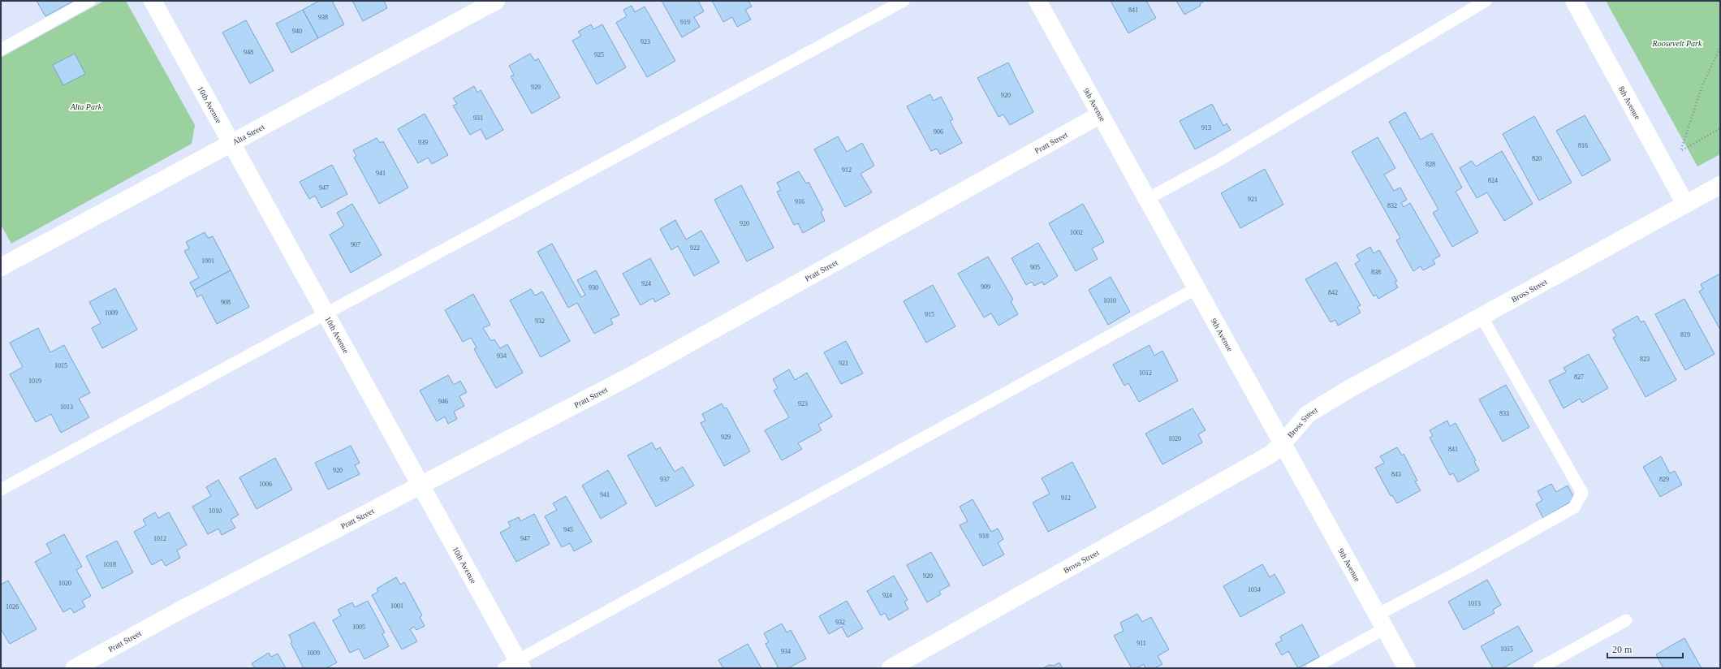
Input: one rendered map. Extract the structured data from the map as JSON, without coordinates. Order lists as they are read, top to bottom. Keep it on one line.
{"streets":{"street":["8th Avenue","10th Avenue","9th Avenue","Alta Street","Pratt Street","Bross Street"]},"crossings":[["8th Avenue","Bross Street"],["10th Avenue","Alta Street"],["10th Avenue","Pratt Street"],["9th Avenue","Pratt Street"],["9th Avenue","Bross Street"]],"parks":["Roosevelt Park","Alta Park"],"house_numbers":["841","938","919","940","923","948","925","929","920","931","913","906","939","816","820","828","912","941","824","947","921","916","832","920","1002","907","922","1001","905","838","924","909","930","842","1010","908","1009","915","932","819","934","823","921","1015","1012","827","1019","946","923","1013","833","929","1020","841","920","843","937","829","1006","941","912","1010","945","918","1012","947","1018","920","1020","1034","924","1013","1001","1026","932","1005","911","1015","934","1009"],"scale_bar":"20 m"}
